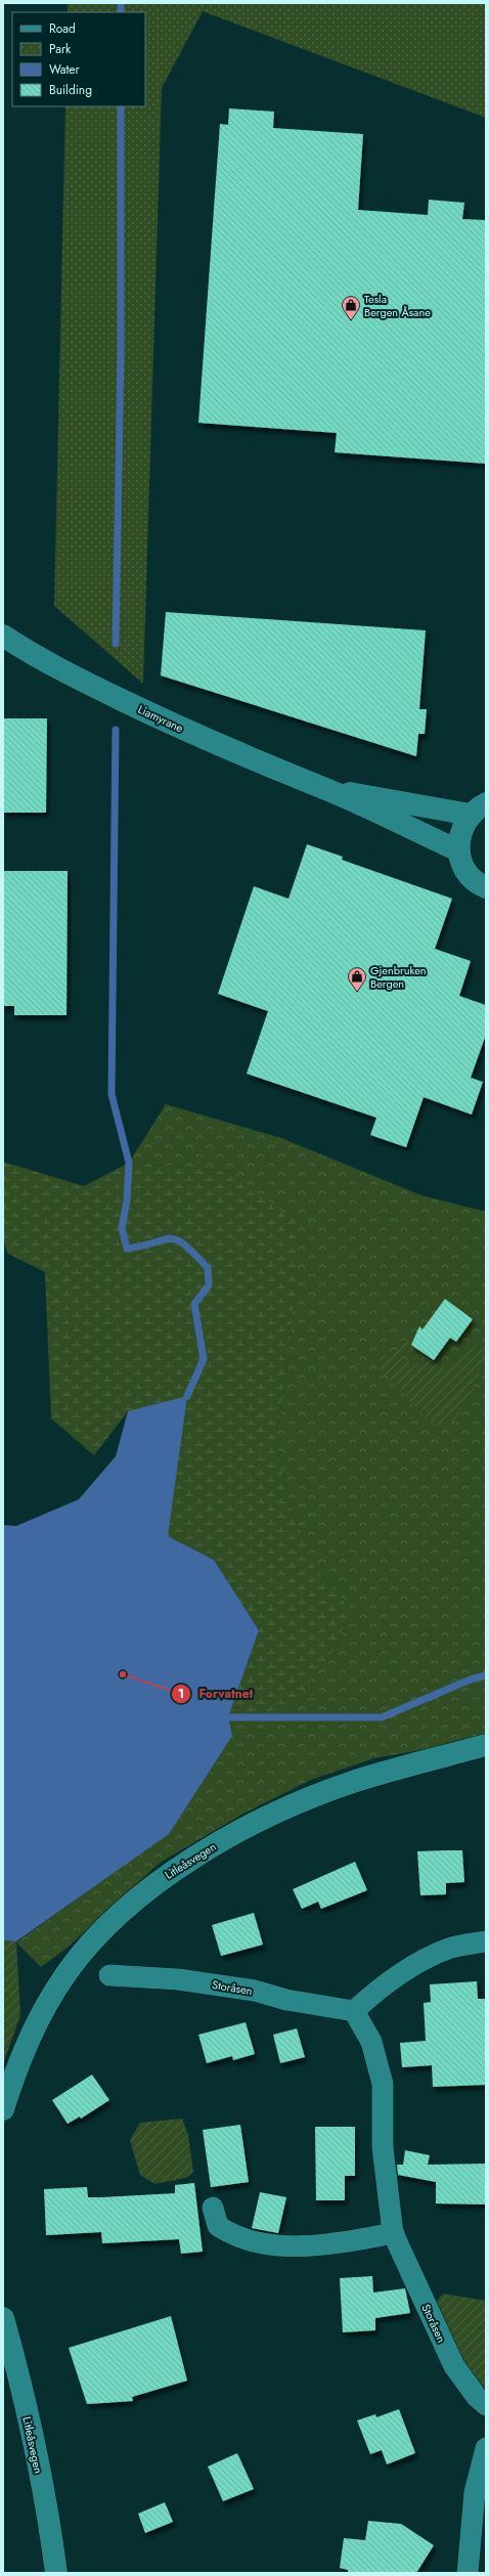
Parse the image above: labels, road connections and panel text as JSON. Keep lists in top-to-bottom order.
{
  "streets": {
    "street": ["Liamyrane", "Litleåsvegen", "Storåsen"]
  },
  "places": {
    "shop": ["Tesla Bergen Åsane", "Gjenbruken Bergen"],
    "other": ["Forvatnet"]
  },
  "legend": [
    "Road",
    "Park",
    "Water",
    "Building"
  ]
}
